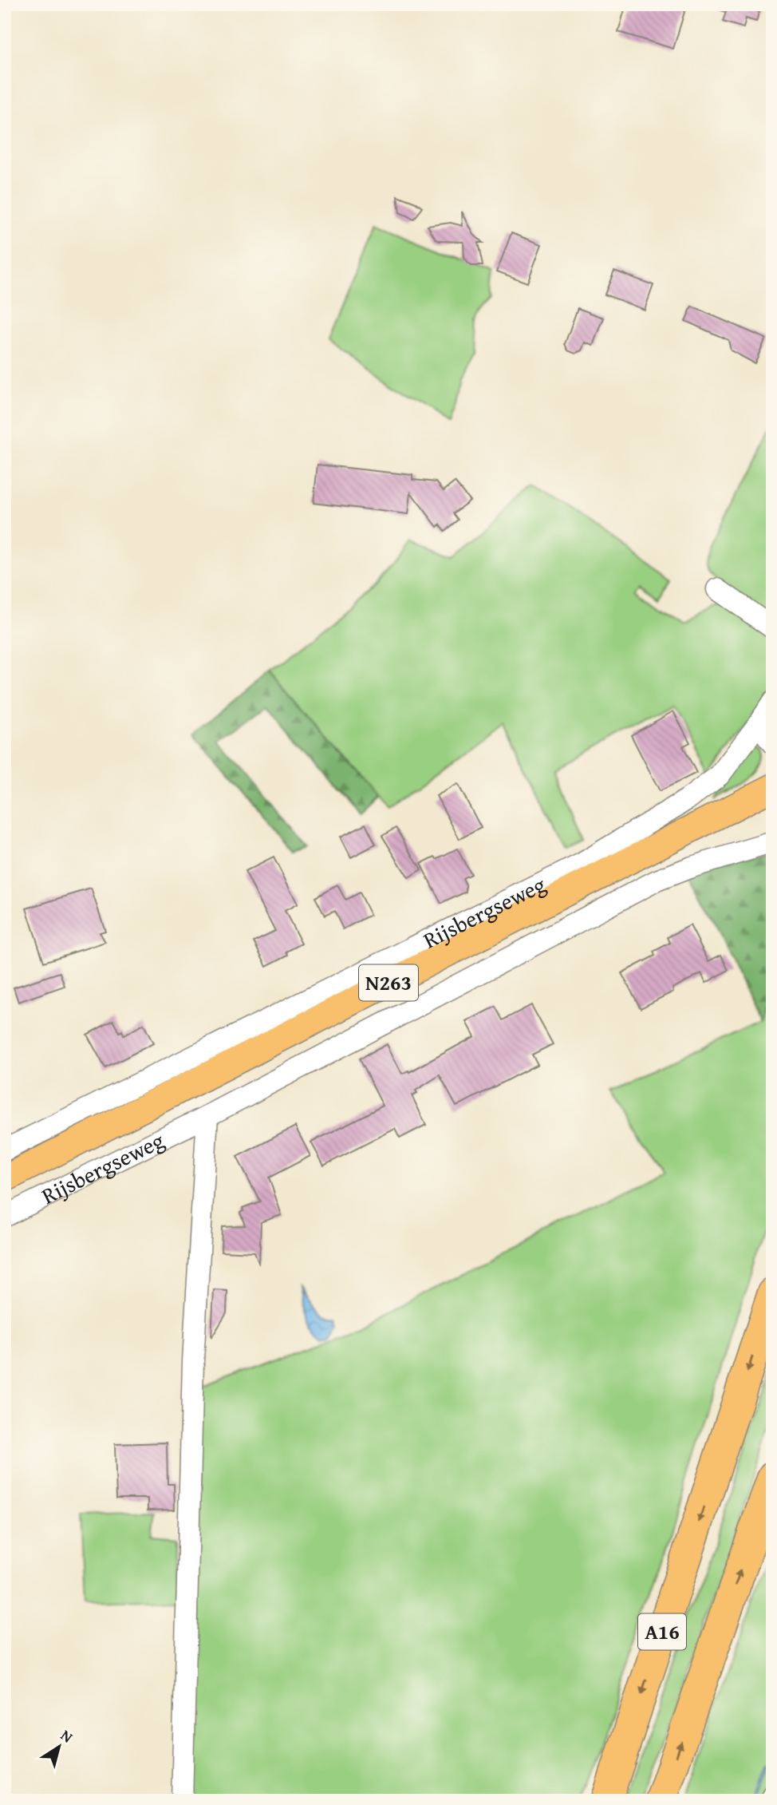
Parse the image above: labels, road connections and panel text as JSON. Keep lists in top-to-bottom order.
{
  "streets": {
    "highway": ["A16"],
    "main road": ["Rijsbergseweg", "N263"]
  },
  "north": "top right"
}
